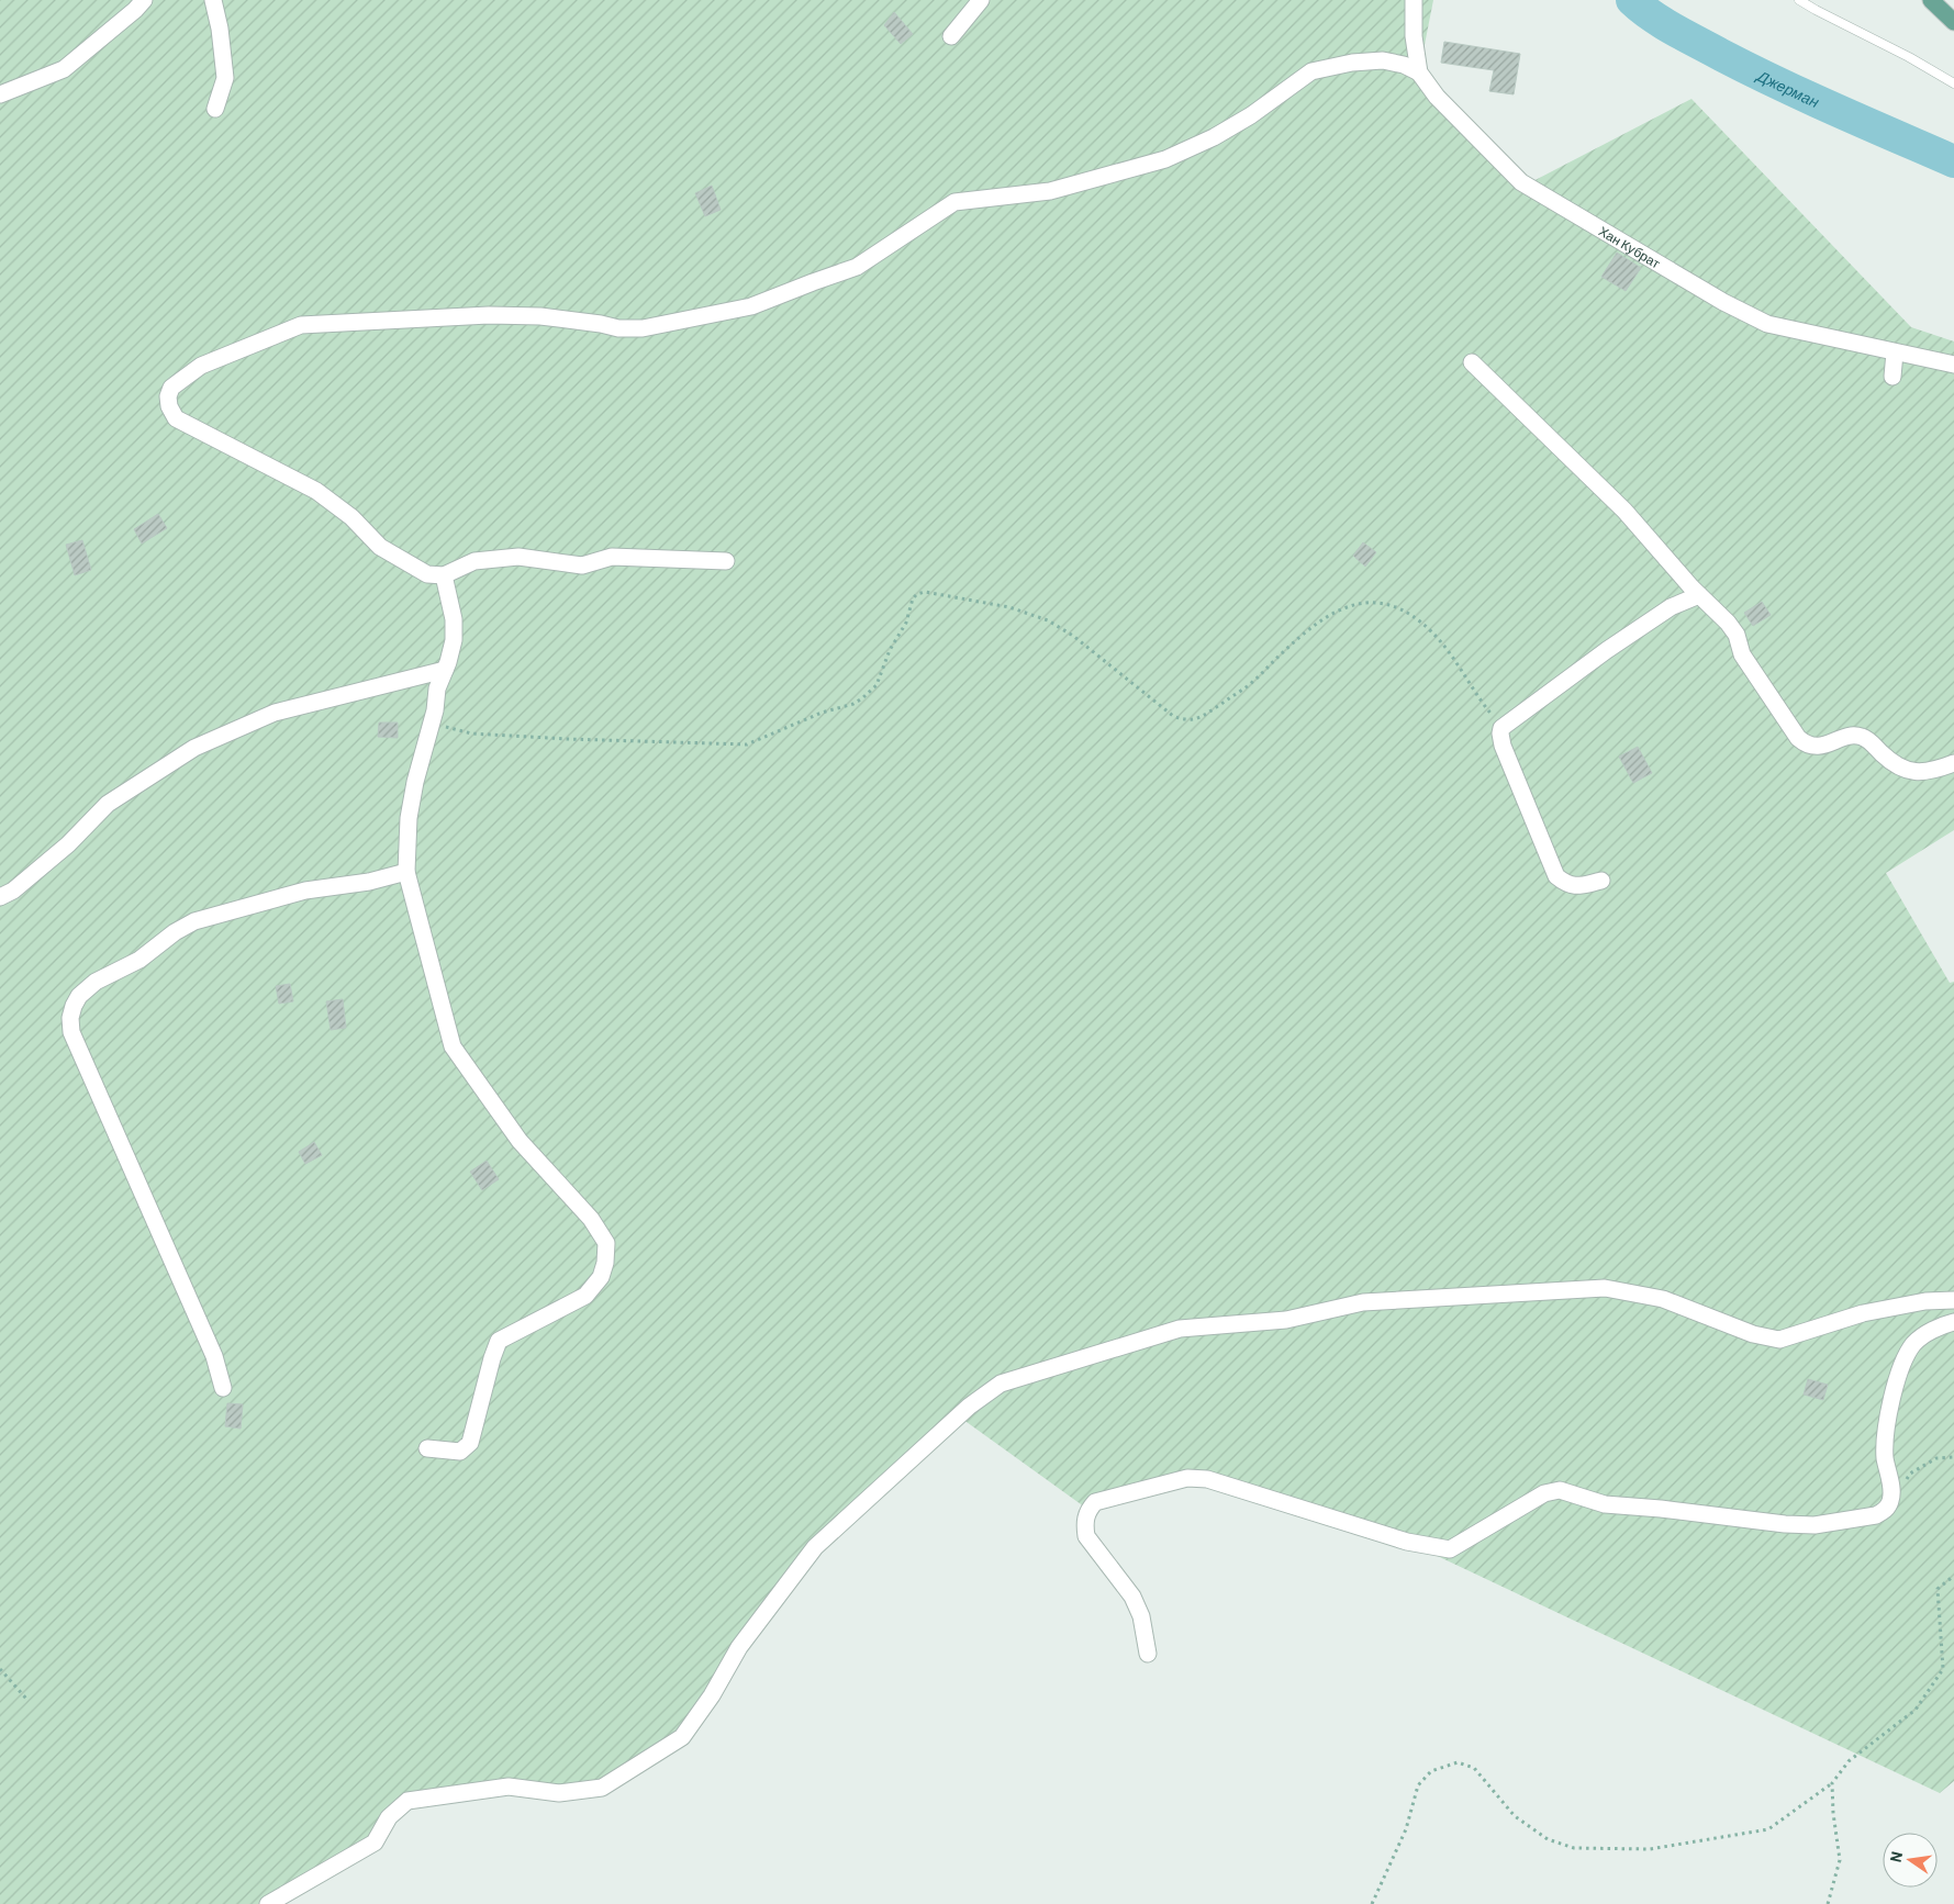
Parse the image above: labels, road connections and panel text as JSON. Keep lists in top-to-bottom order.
{
  "streets": {
    "street": ["Хан Кубрат"]
  },
  "water": ["Джерман"],
  "north": "left"
}
